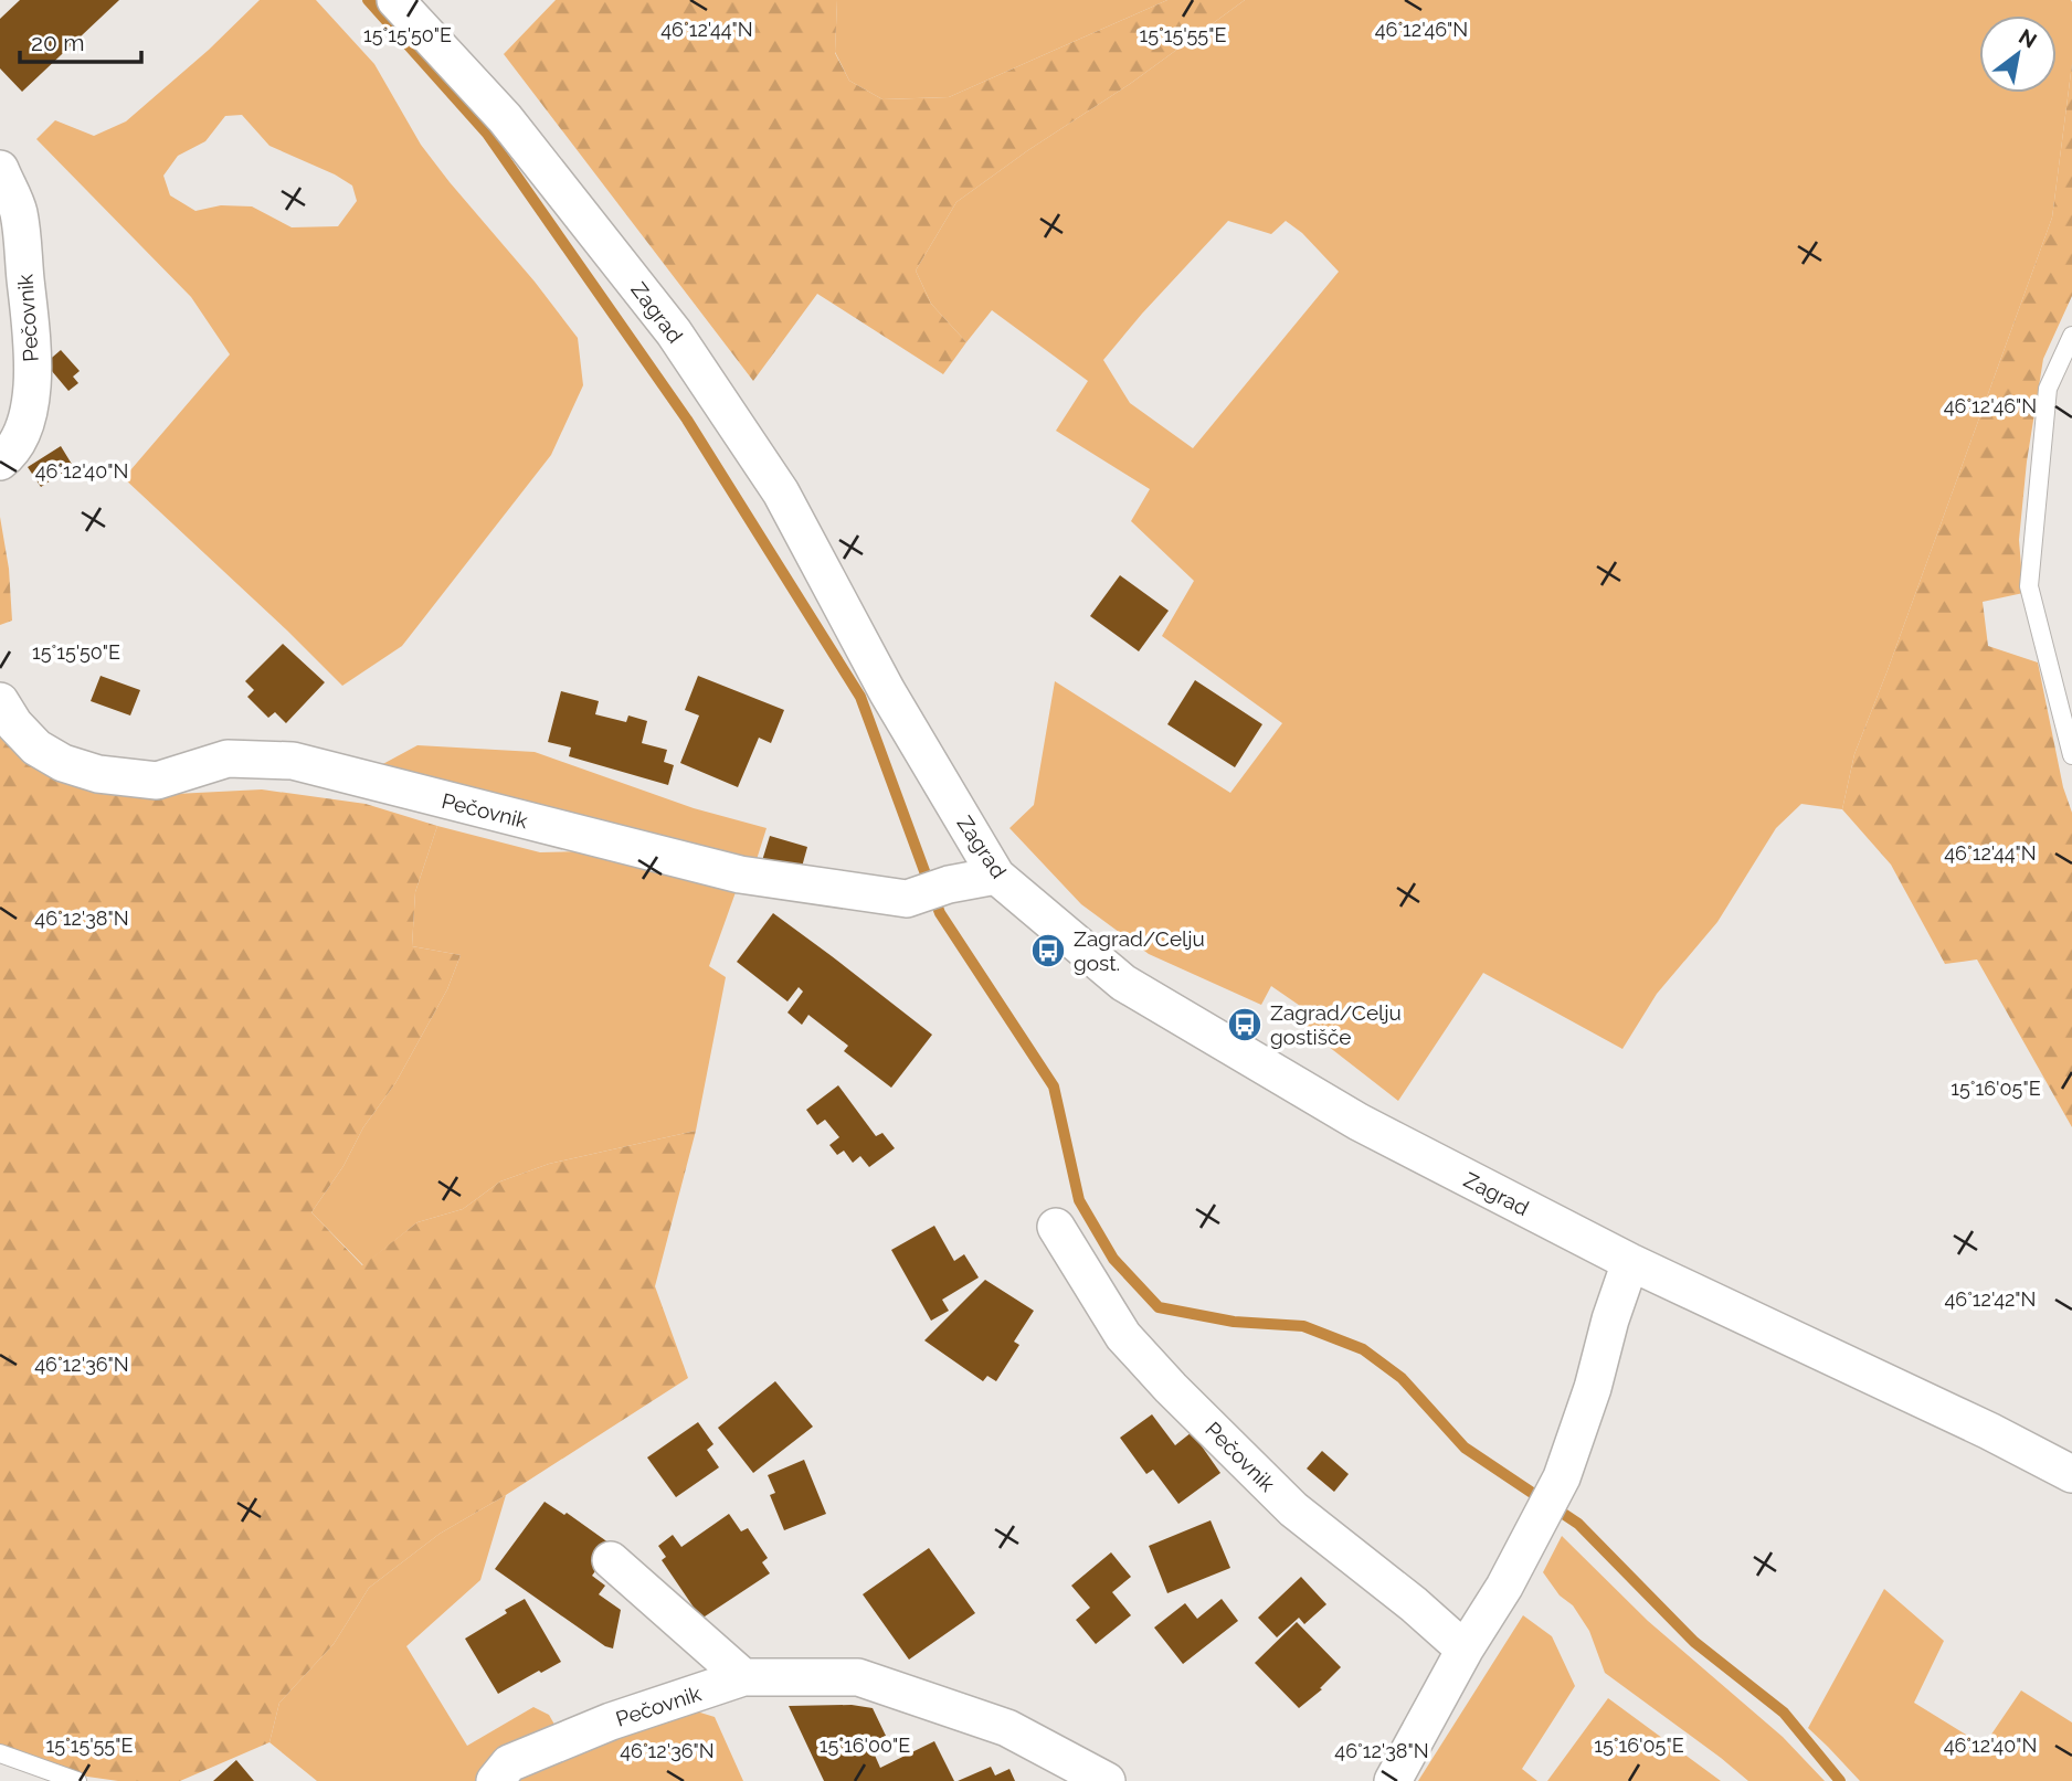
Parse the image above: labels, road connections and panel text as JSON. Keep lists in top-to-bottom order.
{
  "streets": {
    "street": ["Zagrad", "Pečovnik"]
  },
  "crossings": [
    ["Zagrad", "Pečovnik"]
  ],
  "places": {
    "bus stop": ["Zagrad/Celju gost.", "Zagrad/Celju gostišče"]
  },
  "scale_bar": "20 m",
  "north": "top right",
  "coordinates": [
    "46°12'44\"N",
    "46°12'46\"N",
    "15°15'50\"E",
    "15°15'55\"E",
    "46°12'40\"N",
    "46°12'38\"N",
    "15°16'05\"E",
    "46°12'42\"N",
    "46°12'36\"N",
    "15°16'00\"E"
  ]
}
